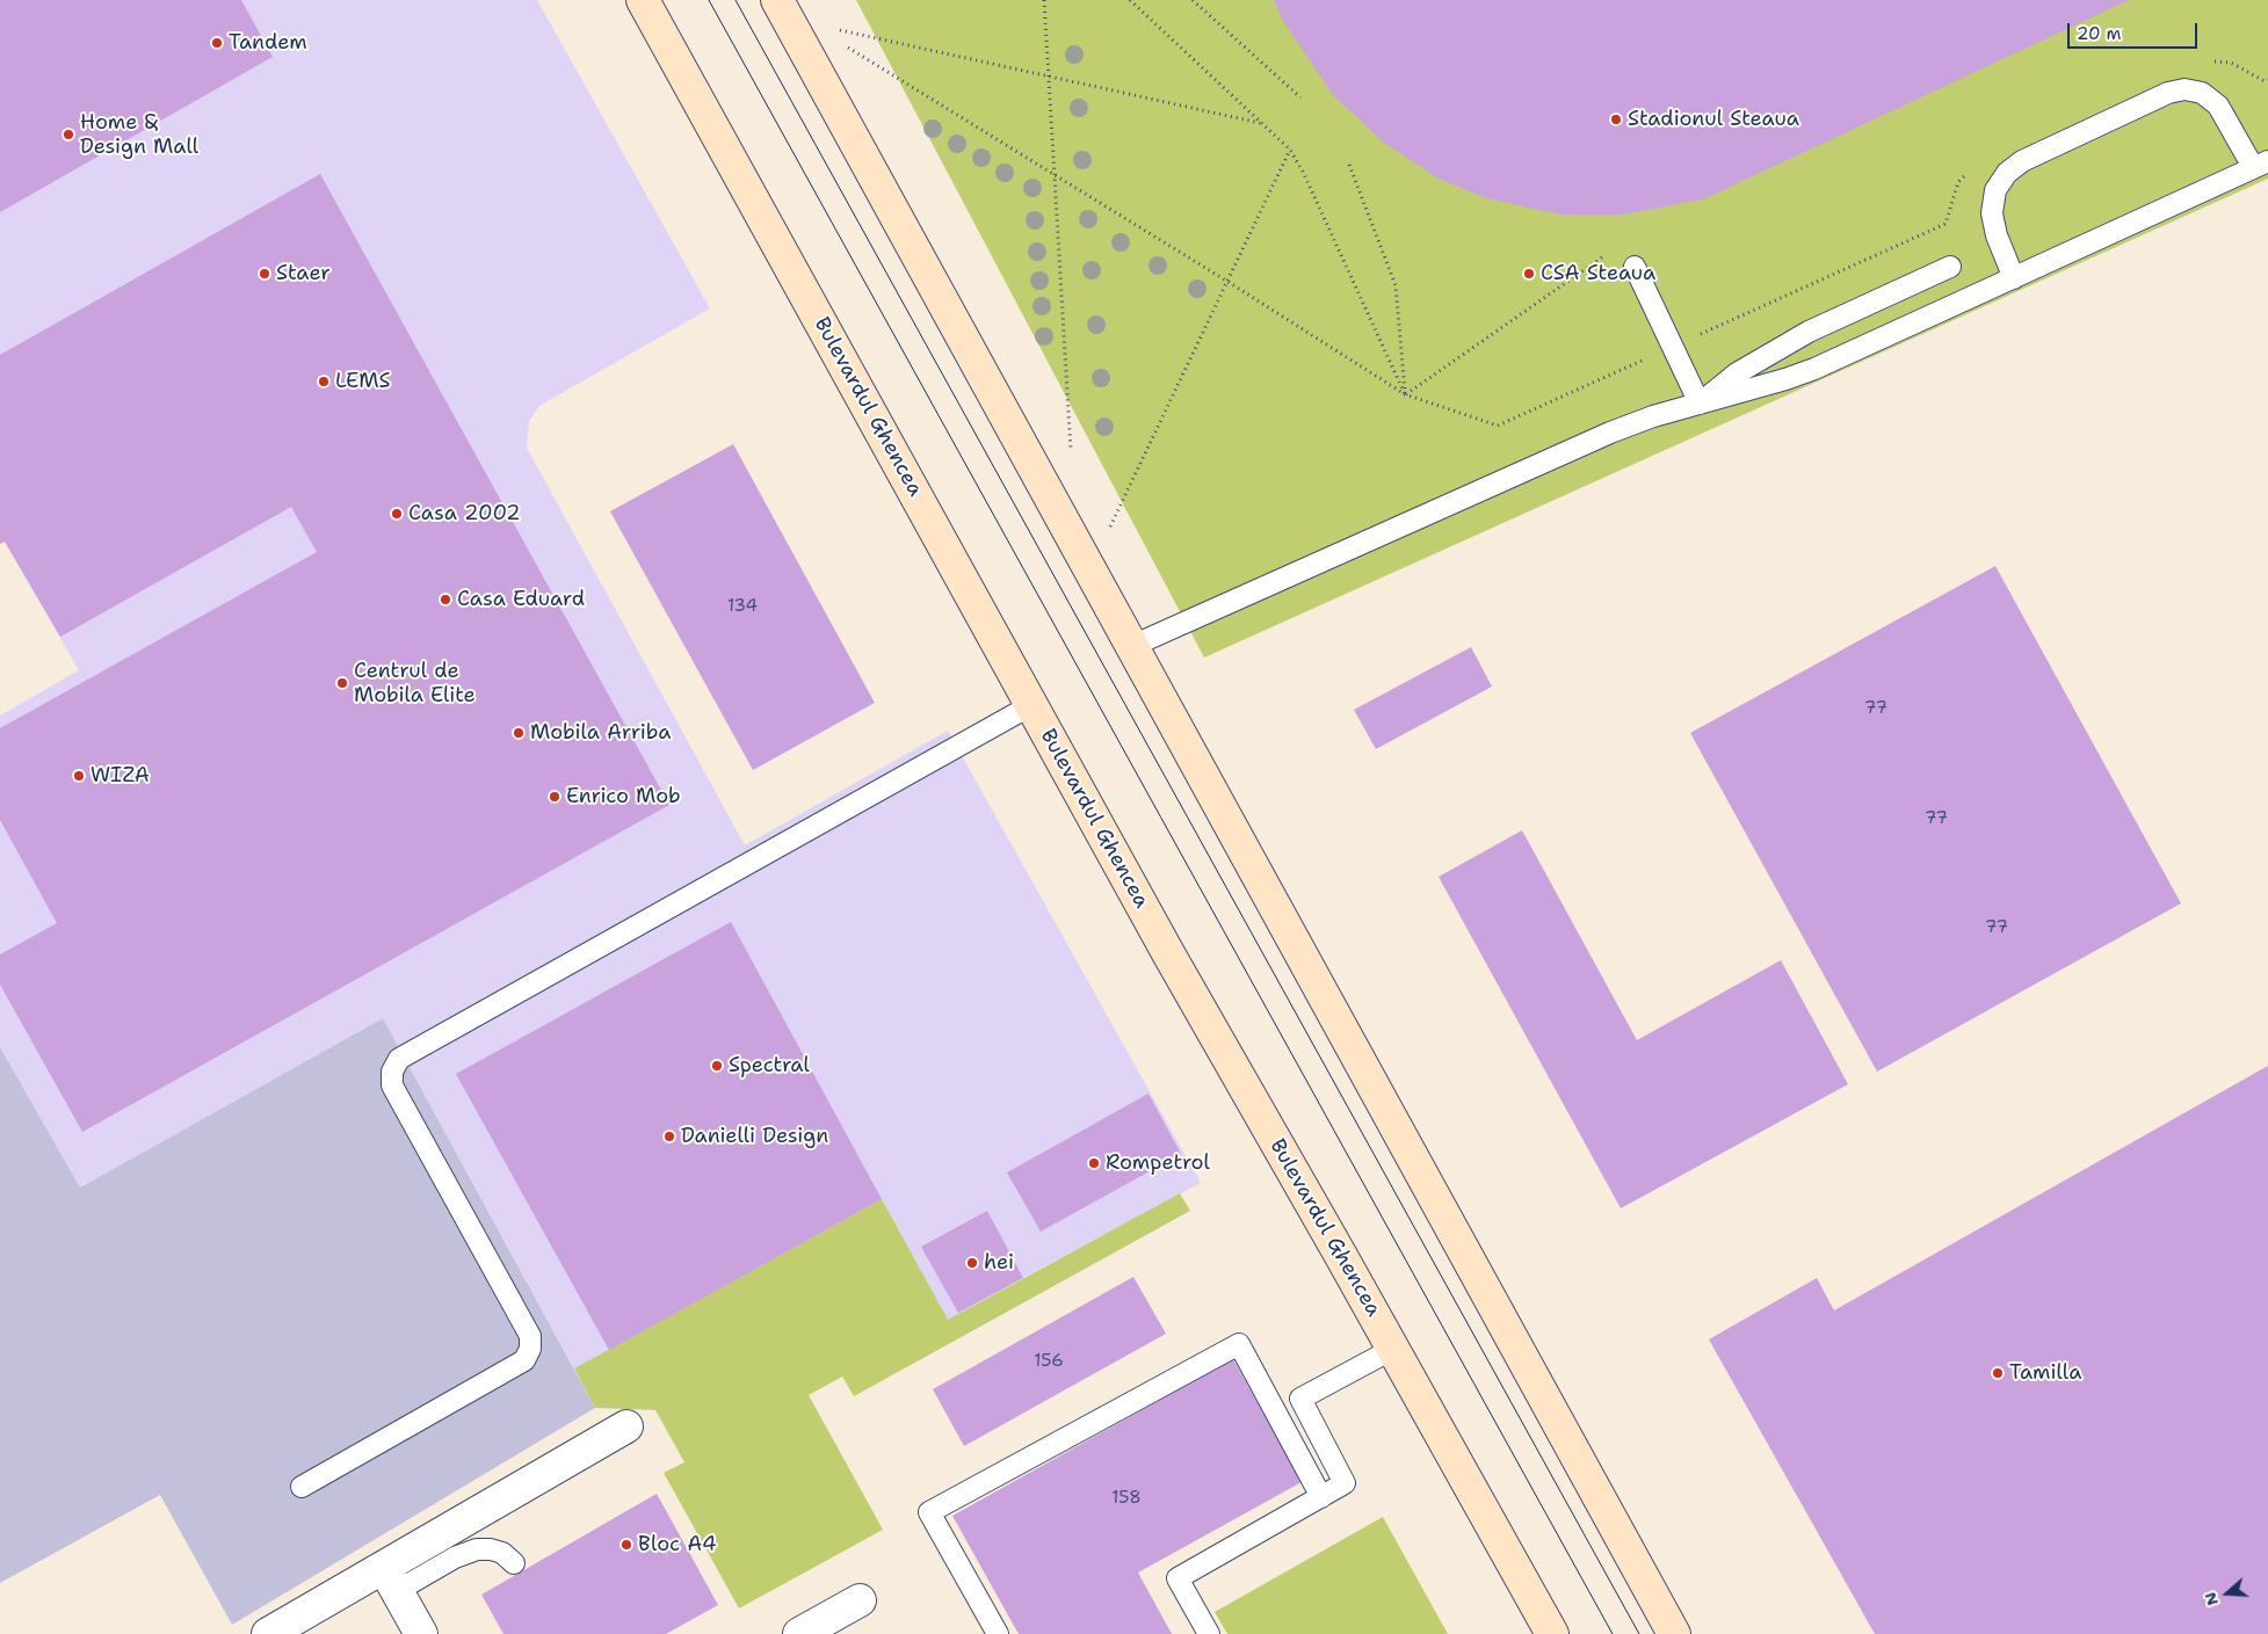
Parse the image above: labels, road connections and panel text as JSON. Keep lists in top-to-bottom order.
{
  "streets": {
    "main road": ["Bulevardul Ghencea"]
  },
  "places": [
    "Tandem",
    "Stadionul Steaua",
    "Home & Design Mall",
    "Staer",
    "CSA Steaua",
    "LEMS",
    "Casa 2002",
    "Casa Eduard",
    "Centrul de Mobila Elite",
    "Mobila Arriba",
    "WIZA",
    "Enrico Mob",
    "Spectral",
    "Danielli Design",
    "Rompetrol",
    "hei",
    "Tamilla",
    "Bloc A4"
  ],
  "house_numbers": [
    "134",
    "77",
    "77",
    "77",
    "156",
    "158"
  ],
  "scale_bar": "20 m",
  "north": "left"
}
